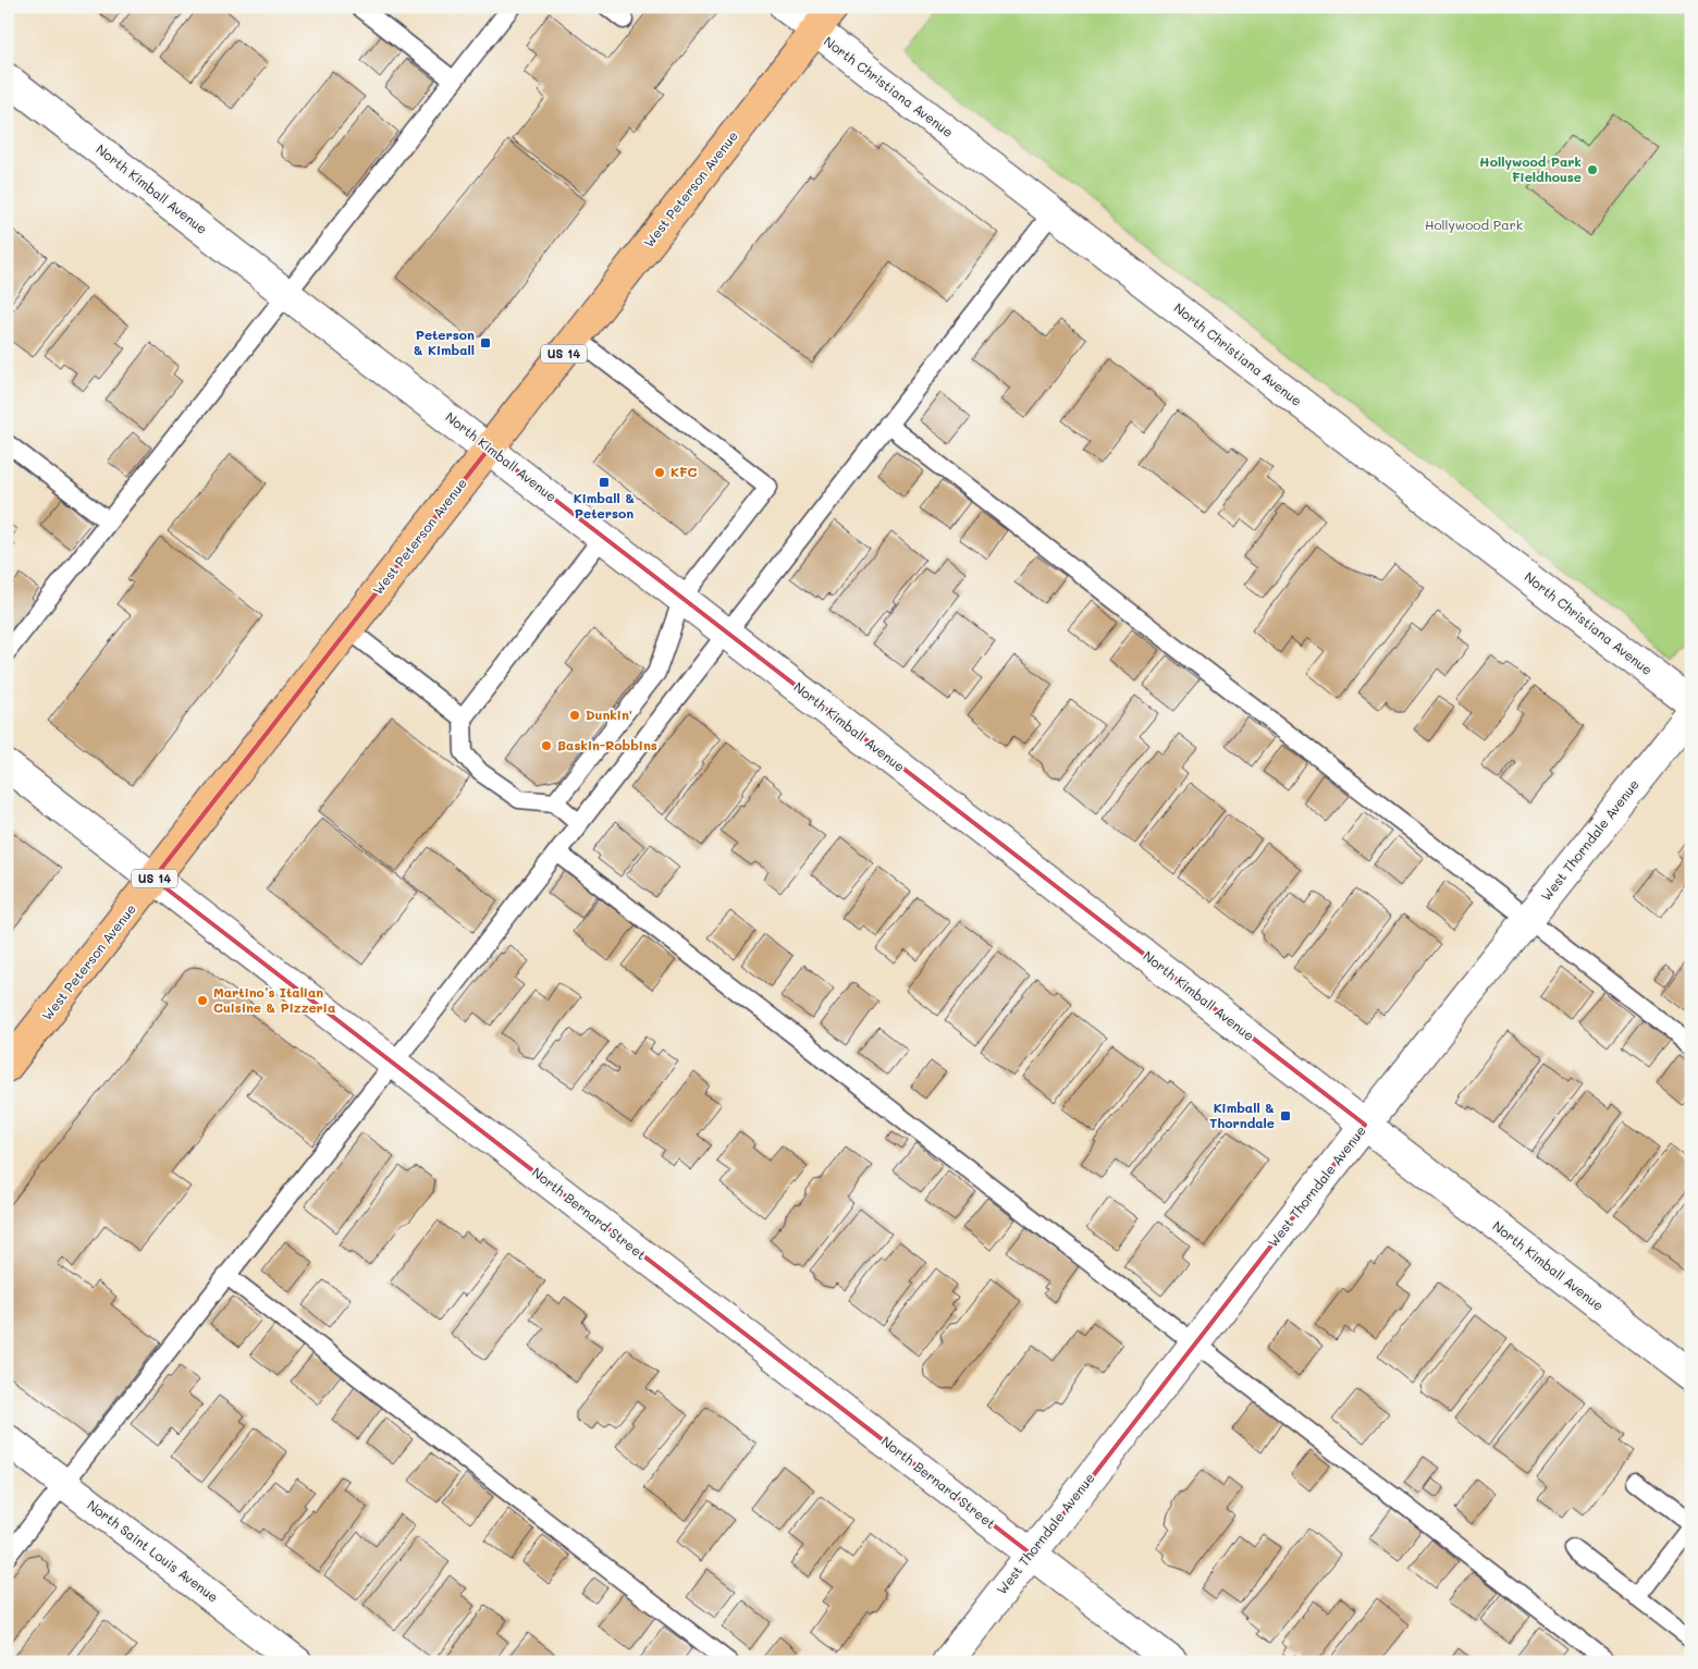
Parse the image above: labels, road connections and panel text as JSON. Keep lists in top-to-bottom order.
{
  "streets": {
    "main road": ["West Peterson Avenue", "US 14"],
    "street": [
      "North Christiana Avenue",
      "North Kimball Avenue",
      "West Thorndale Avenue",
      "North Bernard Street",
      "North Saint Louis Avenue"
    ]
  },
  "crossings": [
    ["North Christiana Avenue", "West Peterson Avenue"],
    ["North Kimball Avenue", "West Peterson Avenue"],
    ["North Kimball Avenue", "West Thorndale Avenue"],
    ["West Peterson Avenue", "North Bernard Street"],
    ["West Thorndale Avenue", "North Bernard Street"]
  ],
  "parks": ["Hollywood Park"],
  "places": {
    "other": [
      "Hollywood Park Fieldhouse",
      "KFC",
      "Dunkin'",
      "Baskin-Robbins",
      "Martino’s Italian Cuisine & Pizzeria"
    ],
    "transit": ["Peterson & Kimball", "Kimball & Peterson", "Kimball & Thorndale"]
  }
}
